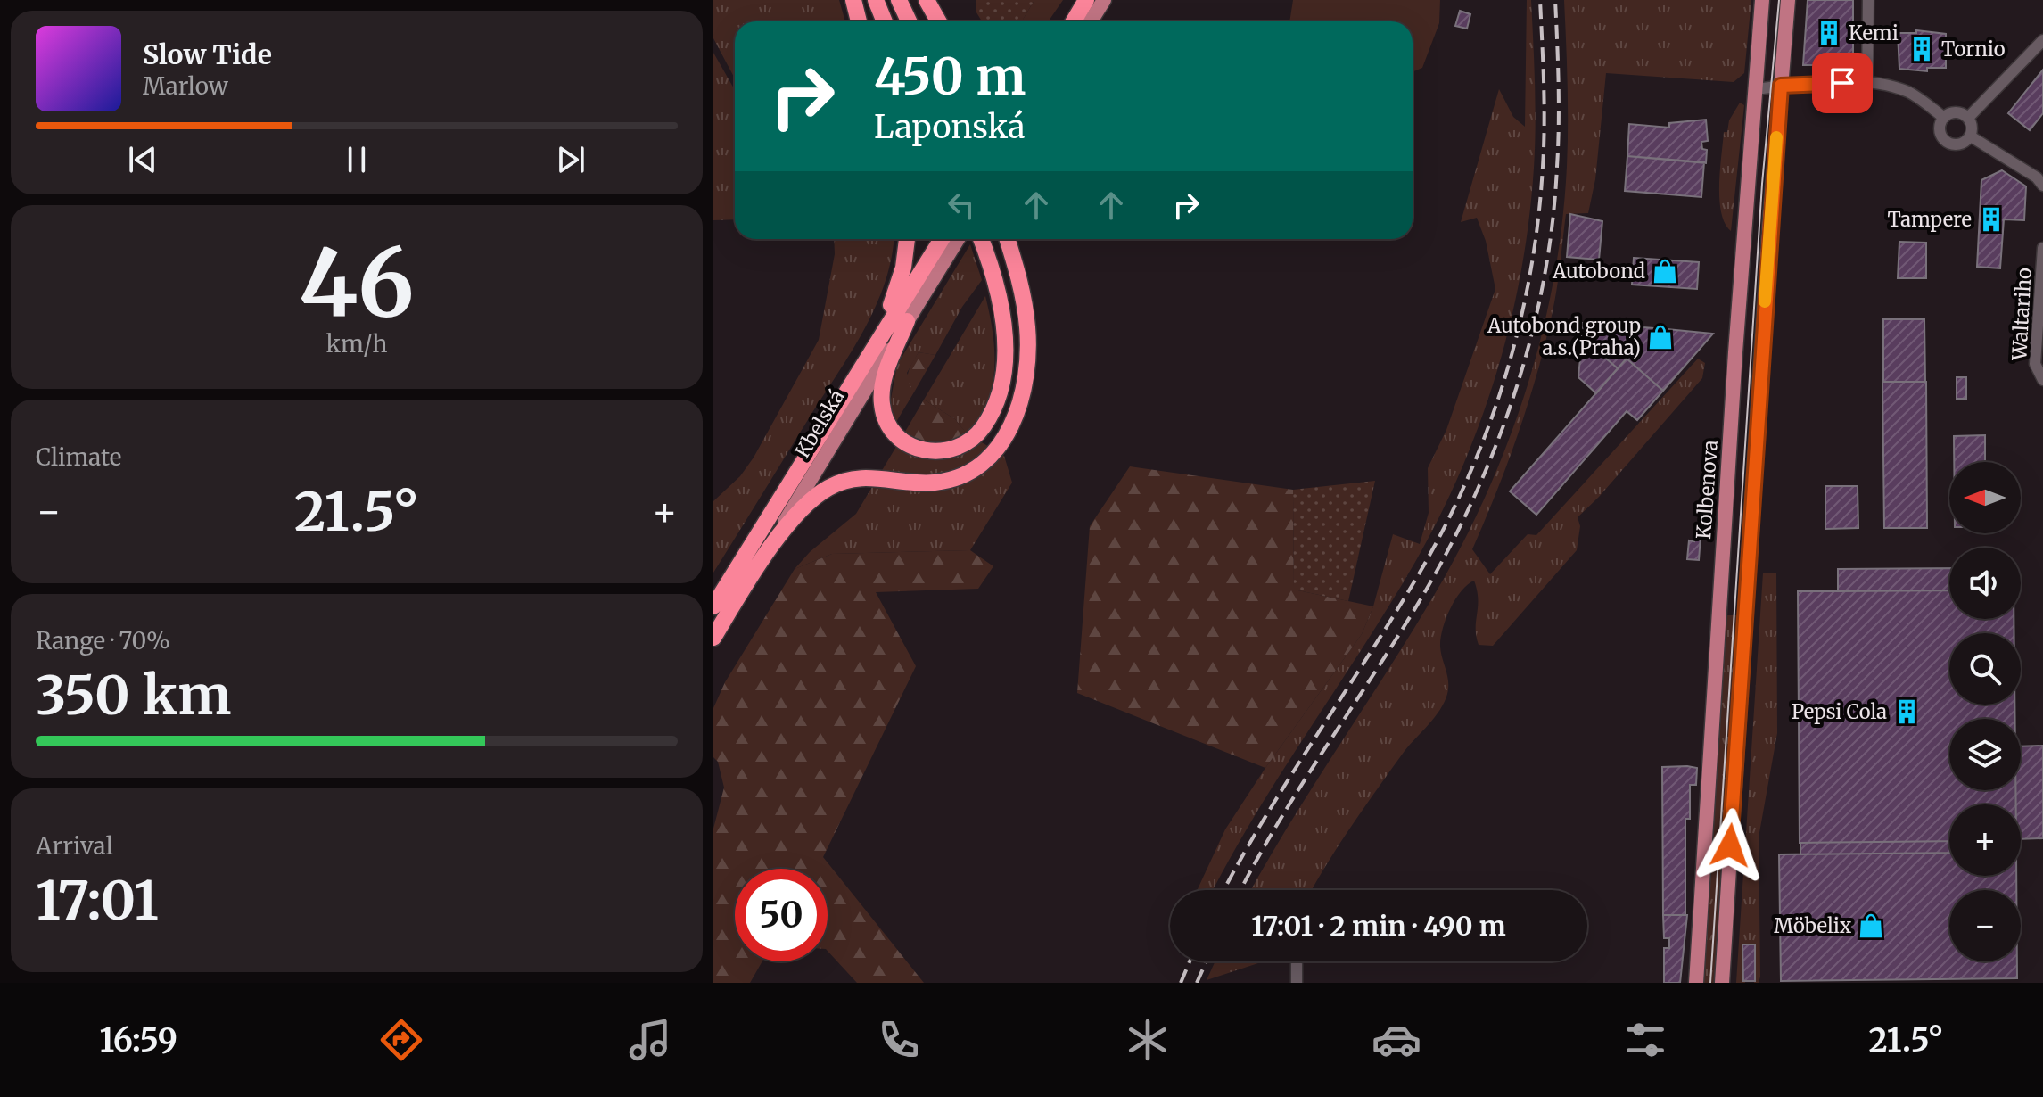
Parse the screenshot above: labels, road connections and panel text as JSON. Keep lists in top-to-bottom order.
{
  "streets": {
    "highway": ["Kbelská"],
    "main road": ["Kolbenova"],
    "street": ["Waltariho"]
  },
  "places": {
    "building": [
      "Kemi",
      "Tornio",
      "Tampere",
      "Pepsi Cola"
    ],
    "shop": ["Autobond", "Autobond group a.s.(Praha)", "Möbelix"]
  },
  "north": "left",
  "page": {
    "turn": ["450 m", "Laponská"],
    "song": ["Slow Tide", "Marlow"],
    "tile": [
      ["46", "km/h"],
      "Climate",
      ["Range · 70%", "350 km"],
      ["Arrival", "17:01"]
    ],
    "map_buttons": ["+", "−"],
    "heat": ["−", "21.5°", "+"],
    "limit": "50",
    "trip": "17:01 · 2 min · 490 m",
    "tabs": ["16:59", "21.5°"]
  }
}
